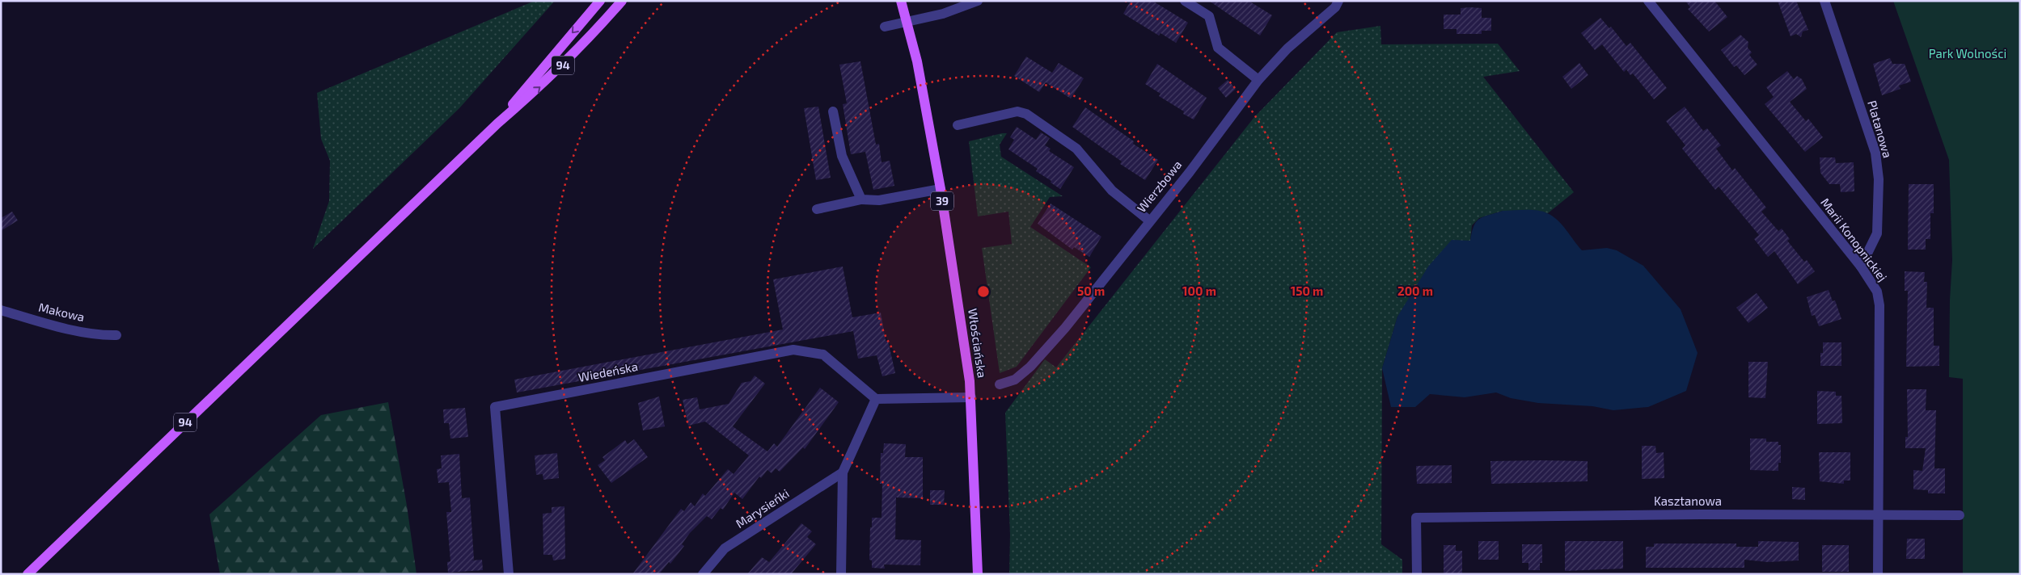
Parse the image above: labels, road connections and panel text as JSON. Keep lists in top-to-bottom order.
{
  "streets": {
    "main road": ["94", "39", "Włościańska"],
    "street": [
      "Platanowa",
      "Wierzbowa",
      "Marii Konopnickiej",
      "Makowa",
      "Wiedeńska",
      "Kasztanowa",
      "Marysieńki"
    ]
  },
  "crossings": [
    ["Platanowa", "Marii Konopnickiej"],
    ["Marii Konopnickiej", "Kasztanowa"]
  ],
  "parks": ["Park Wolności"],
  "rings": [
    "50 m",
    "100 m",
    "150 m",
    "200 m"
  ]
}
